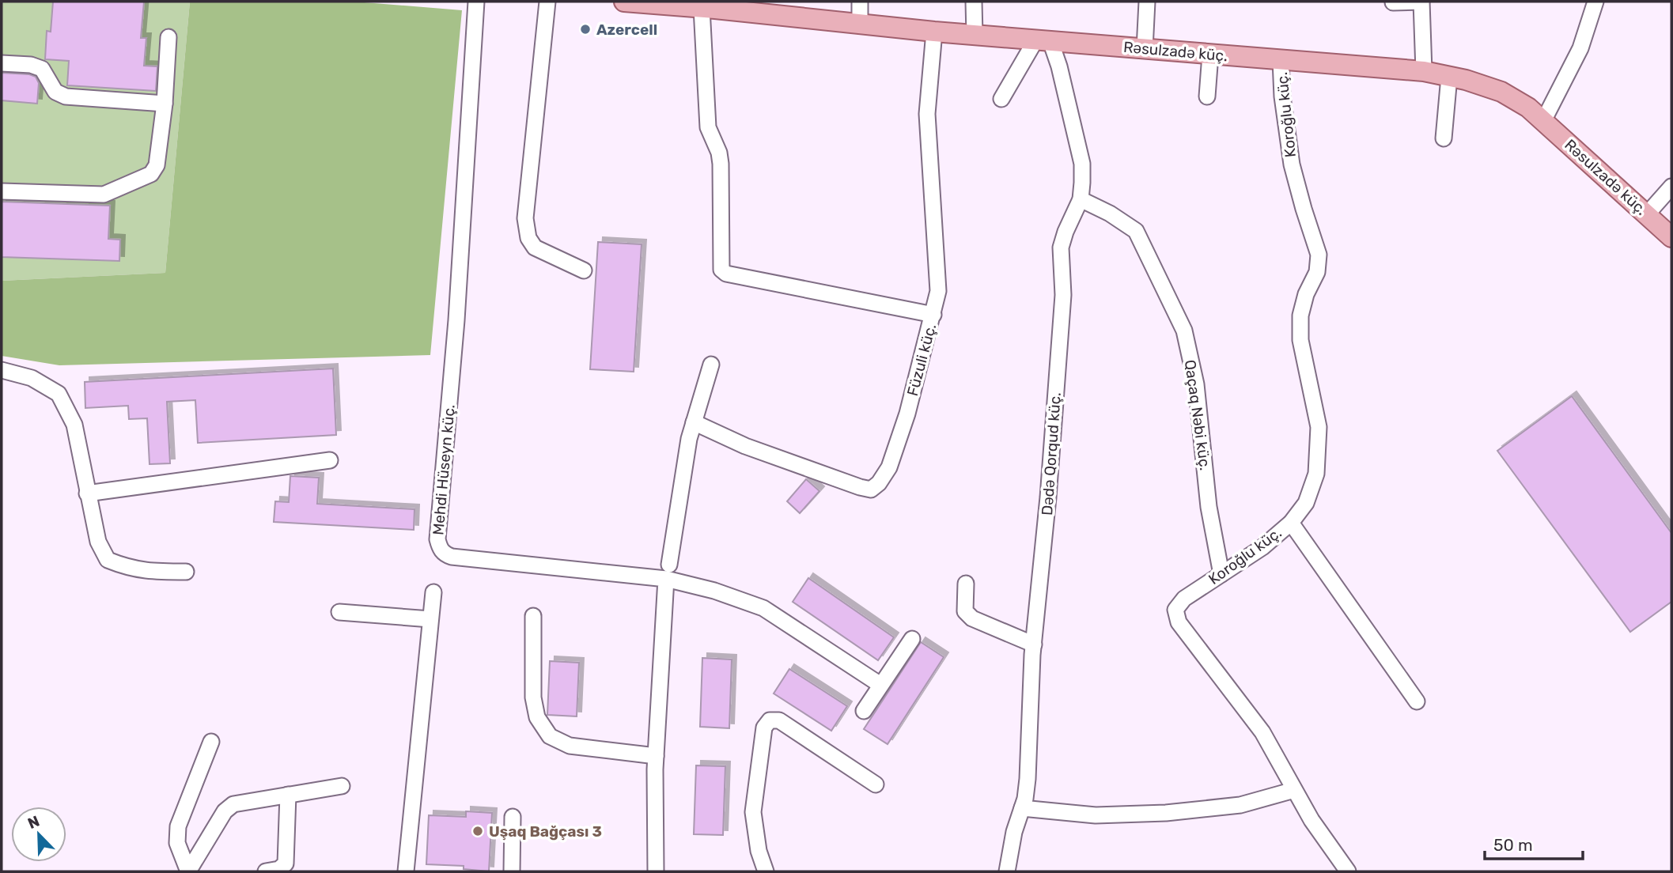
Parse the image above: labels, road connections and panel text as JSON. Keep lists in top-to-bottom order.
{
  "streets": {
    "main road": ["Rəsulzadə küç."],
    "street": [
      "Koroğlu küç.",
      "Füzuli küç.",
      "Qaçaq Nəbi küç.",
      "Dədə Qorqud küç.",
      "Mehdi Hüseyn küç."
    ]
  },
  "crossings": [
    ["Rəsulzadə küç.", "Koroğlu küç."],
    ["Rəsulzadə küç.", "Füzuli küç."],
    ["Rəsulzadə küç.", "Dədə Qorqud küç."],
    ["Koroğlu küç.", "Qaçaq Nəbi küç."],
    ["Qaçaq Nəbi küç.", "Dədə Qorqud küç."]
  ],
  "places": ["Azercell", "Uşaq Bağçası 3"],
  "scale_bar": "50 m",
  "north": "top left"
}
